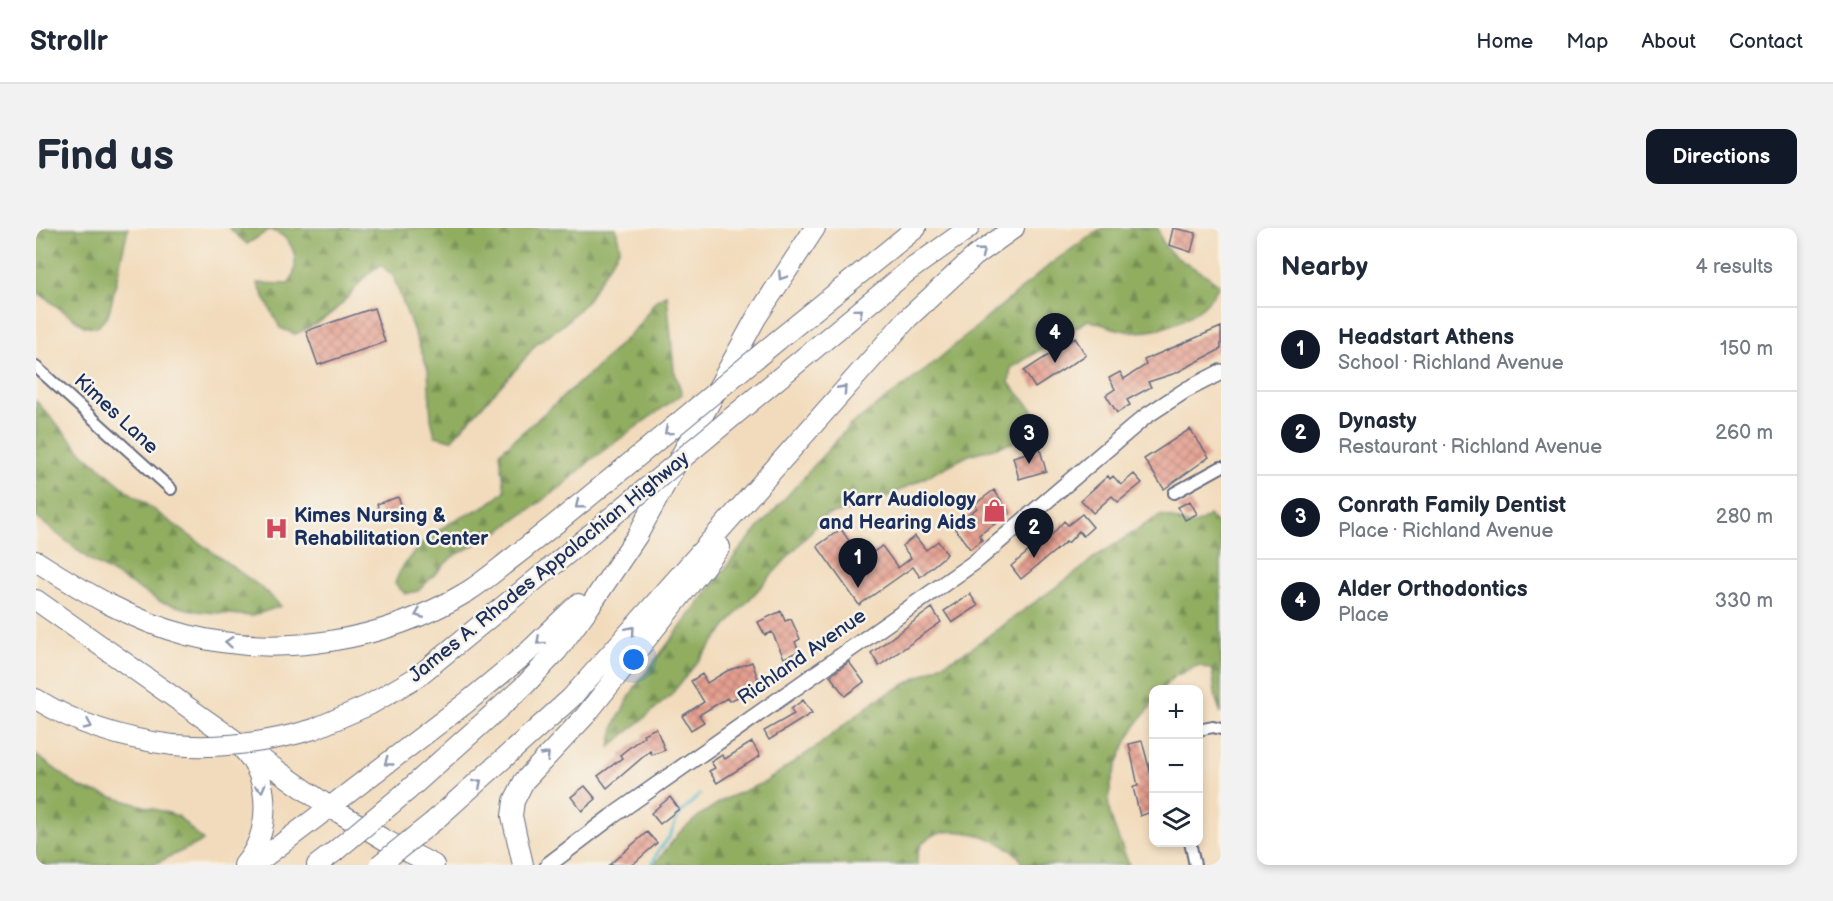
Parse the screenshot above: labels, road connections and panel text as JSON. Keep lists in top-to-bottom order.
{
  "streets": {
    "highway": ["James A. Rhodes Appalachian Highway"],
    "main road": ["Richland Avenue"],
    "street": ["Kimes Lane"]
  },
  "places": {
    "shop": ["Karr Audiology and Hearing Aids"],
    "hospital": ["Kimes Nursing & Rehabilitation Center"]
  },
  "page": {
    "header": "Strollr",
    "nav": [
      "Home",
      "Map",
      "About",
      "Contact"
    ],
    "buttons": "Directions",
    "title": "Find us",
    "heading": ["Nearby", "4 results"],
    "list": [
      {
        "mark": "1",
        "name": "Headstart Athens",
        "note": "School · Richland Avenue",
        "value": "150 m"
      },
      {
        "mark": "2",
        "name": "Dynasty",
        "note": "Restaurant · Richland Avenue",
        "value": "260 m"
      },
      {
        "mark": "3",
        "name": "Conrath Family Dentist",
        "note": "Place · Richland Avenue",
        "value": "280 m"
      },
      {
        "mark": "4",
        "name": "Alder Orthodontics",
        "note": "Place",
        "value": "330 m"
      }
    ],
    "pins": [
      "4",
      "3",
      "2",
      "1"
    ],
    "map_buttons": ["+", "−"]
  }
}
